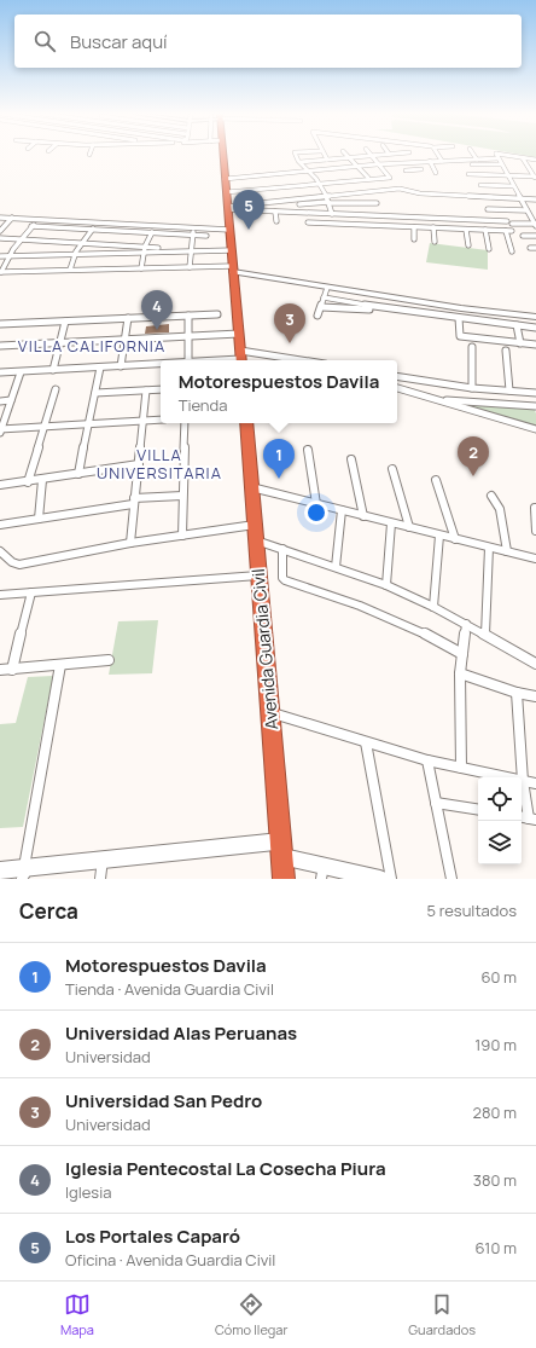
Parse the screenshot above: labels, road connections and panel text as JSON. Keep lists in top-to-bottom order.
{
  "streets": {
    "highway": ["Avenida Guardia Civil"]
  },
  "districts": ["VILLA CALIFORNIA", "VILLA UNIVERSITARIA"],
  "page": {
    "search": "Buscar aquí",
    "pins": [
      "5",
      "4",
      "3",
      "2",
      "1"
    ],
    "popup": ["Motorespuestos Davila", "Tienda"],
    "heading": ["Cerca", "5 resultados"],
    "list": [
      {
        "mark": "1",
        "name": "Motorespuestos Davila",
        "note": "Tienda · Avenida Guardia Civil",
        "value": "60 m"
      },
      {
        "mark": "2",
        "name": "Universidad Alas Peruanas",
        "note": "Universidad",
        "value": "190 m"
      },
      {
        "mark": "3",
        "name": "Universidad San Pedro",
        "note": "Universidad",
        "value": "280 m"
      },
      {
        "mark": "4",
        "name": "Iglesia Pentecostal La Cosecha Piura",
        "note": "Iglesia",
        "value": "380 m"
      },
      {
        "mark": "5",
        "name": "Los Portales Caparó",
        "note": "Oficina · Avenida Guardia Civil",
        "value": "610 m"
      }
    ],
    "nav": ["Mapa", "Cómo llegar", "Guardados"]
  }
}
